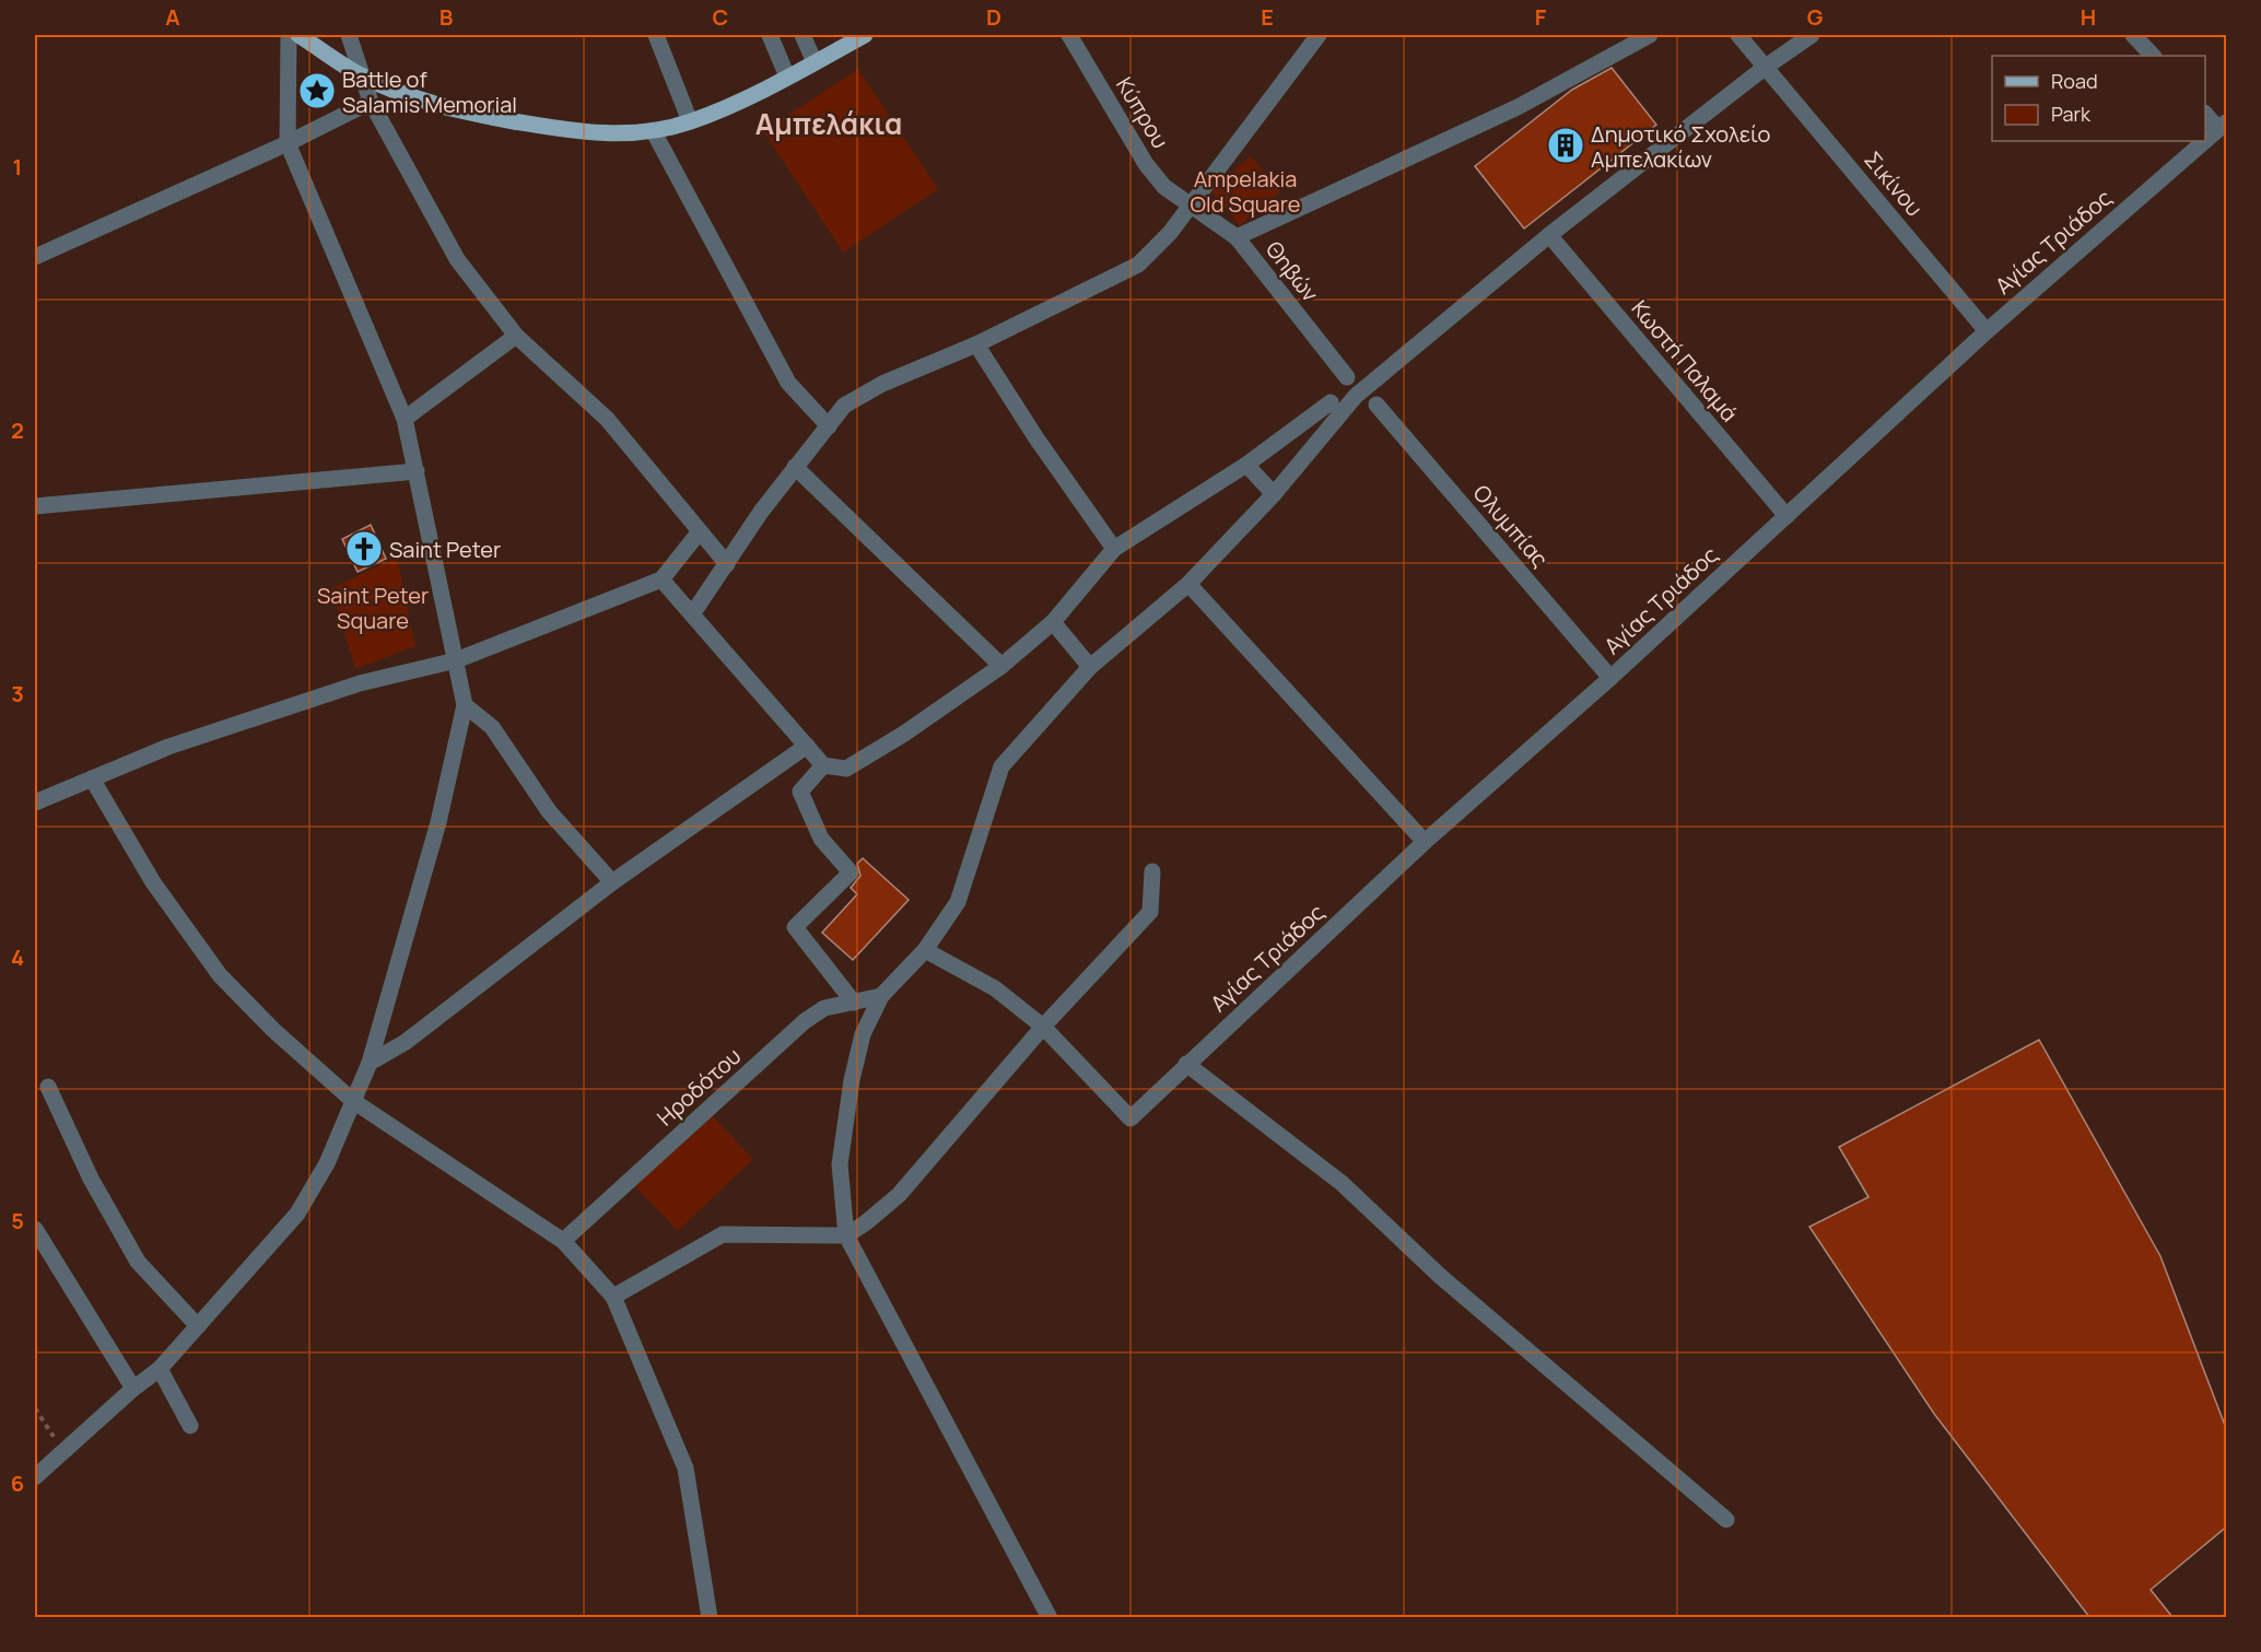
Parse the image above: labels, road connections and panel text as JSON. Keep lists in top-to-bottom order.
{
  "streets": {
    "street": [
      "Κύπρου",
      "Σικίνου",
      "Αγίας Τριάδος",
      "Θηβών",
      "Κωστή Παλαμά",
      "Ολυμπίας",
      "Ηροδότου"
    ]
  },
  "crossings": [
    ["Κύπρου", "Θηβών"],
    ["Σικίνου", "Αγίας Τριάδος"],
    ["Αγίας Τριάδος", "Κωστή Παλαμά"],
    ["Αγίας Τριάδος", "Ολυμπίας"]
  ],
  "districts": ["Αμπελάκια"],
  "parks": ["Ampelakia Old Square", "Saint Peter Square"],
  "places": {
    "place": ["Battle of Salamis Memorial"],
    "building": ["Δημοτικό Σχολείο Αμπελακίων"],
    "church": ["Saint Peter"]
  },
  "legend": ["Road", "Park"],
  "grid": {
    "columns": [
      "A",
      "B",
      "C",
      "D",
      "E",
      "F",
      "G",
      "H"
    ],
    "rows": [
      "1",
      "2",
      "3",
      "4",
      "5",
      "6"
    ]
  }
}
